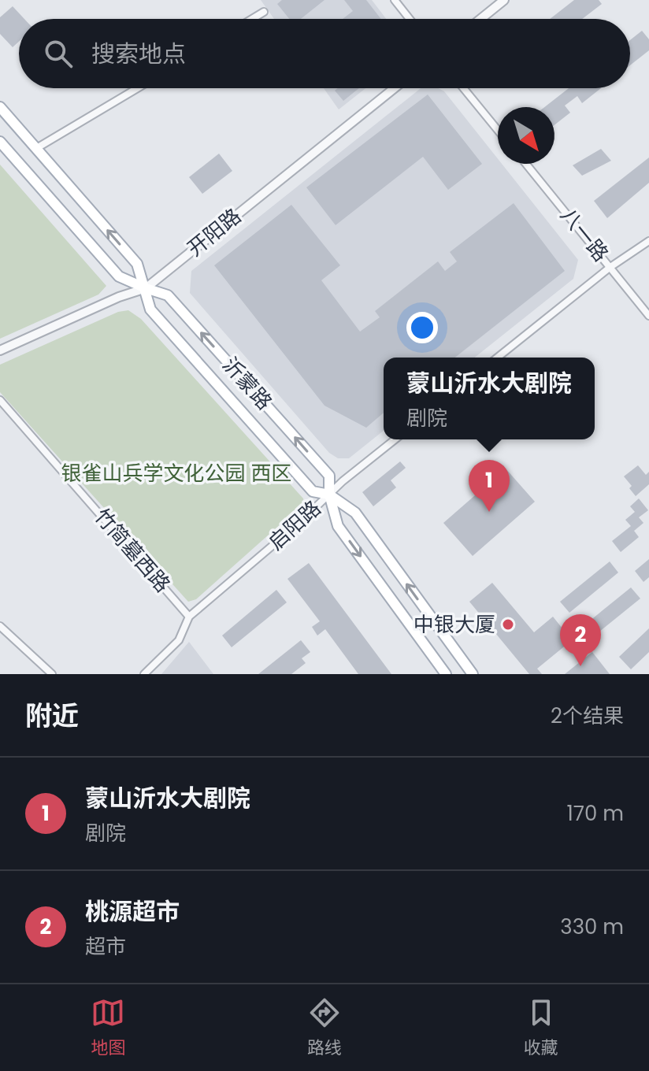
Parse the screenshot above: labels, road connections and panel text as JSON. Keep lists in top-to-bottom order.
{
  "streets": {
    "main road": ["沂蒙路"],
    "street": [
      "开阳路",
      "八一路",
      "启阳路",
      "竹简墓西路"
    ]
  },
  "crossings": [
    ["开阳路", "沂蒙路"],
    ["沂蒙路", "启阳路"],
    ["启阳路", "竹简墓西路"]
  ],
  "parks": ["银雀山兵学文化公园 西区"],
  "places": ["中银大厦"],
  "north": "bottom right",
  "page": {
    "search": "搜索地点",
    "popup": ["蒙山沂水大剧院", "剧院"],
    "pins": ["1", "2"],
    "heading": ["附近", "2个结果"],
    "list": [
      {
        "mark": "1",
        "name": "蒙山沂水大剧院",
        "note": "剧院",
        "value": "170 m"
      },
      {
        "mark": "2",
        "name": "桃源超市",
        "note": "超市",
        "value": "330 m"
      }
    ],
    "nav": ["地图", "路线", "收藏"]
  }
}
